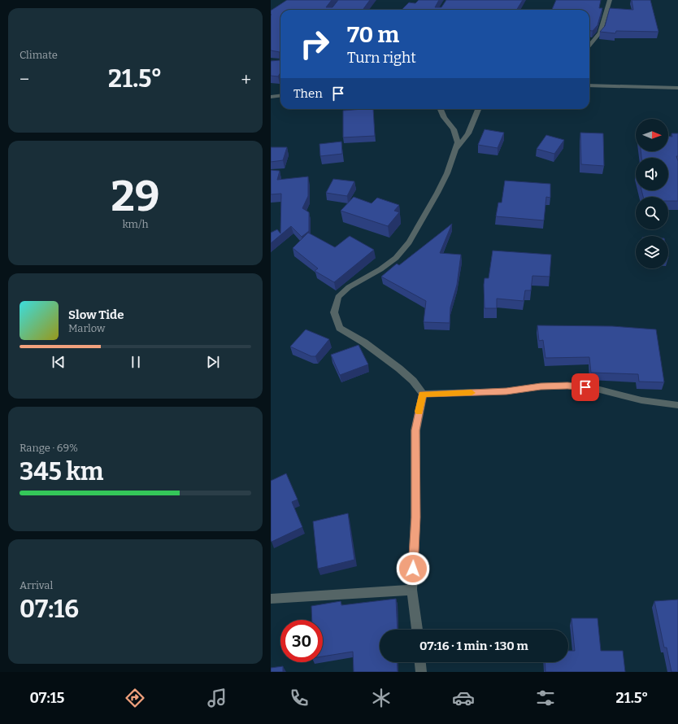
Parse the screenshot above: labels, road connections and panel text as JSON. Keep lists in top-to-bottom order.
{
  "north": "right",
  "page": {
    "tile": [
      "Climate",
      ["29", "km/h"],
      ["Range · 69%", "345 km"],
      ["Arrival", "07:16"]
    ],
    "turn": ["70 m", "Turn right"],
    "heat": ["−", "21.5°", "+"],
    "then": "Then",
    "song": ["Slow Tide", "Marlow"],
    "limit": "30",
    "trip": "07:16 · 1 min · 130 m",
    "tabs": ["07:15", "21.5°"]
  }
}
